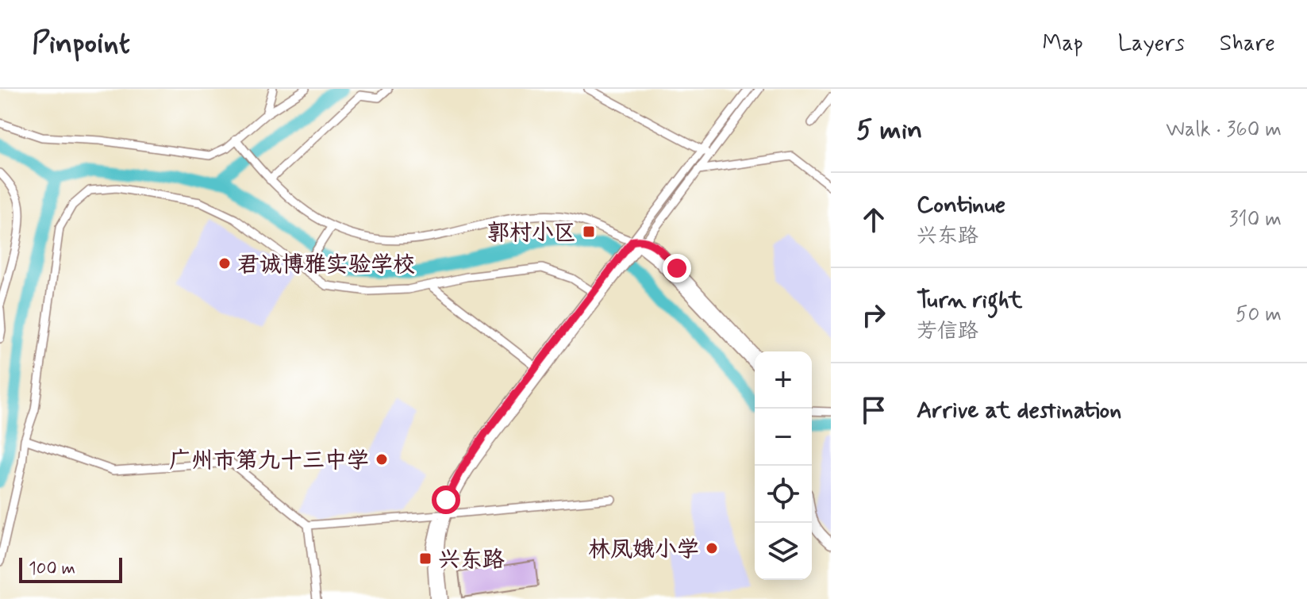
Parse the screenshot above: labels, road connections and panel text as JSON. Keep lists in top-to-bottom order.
{
  "places": {
    "transit": ["郭村小区", "兴东路"],
    "other": ["君诚博雅实验学校", "广州市第九十三中学", "林凤娥小学"]
  },
  "scale_bar": "100 m",
  "page": {
    "header": "Pinpoint",
    "nav": ["Map", "Layers", "Share"],
    "heading": ["5 min", "Walk · 360 m"],
    "list": [
      ["Continue", "兴东路", "310 m"],
      ["Turn right", "芳信路", "50 m"],
      "Arrive at destination"
    ],
    "map_buttons": ["+", "−"],
    "scale": "100 m"
  }
}
